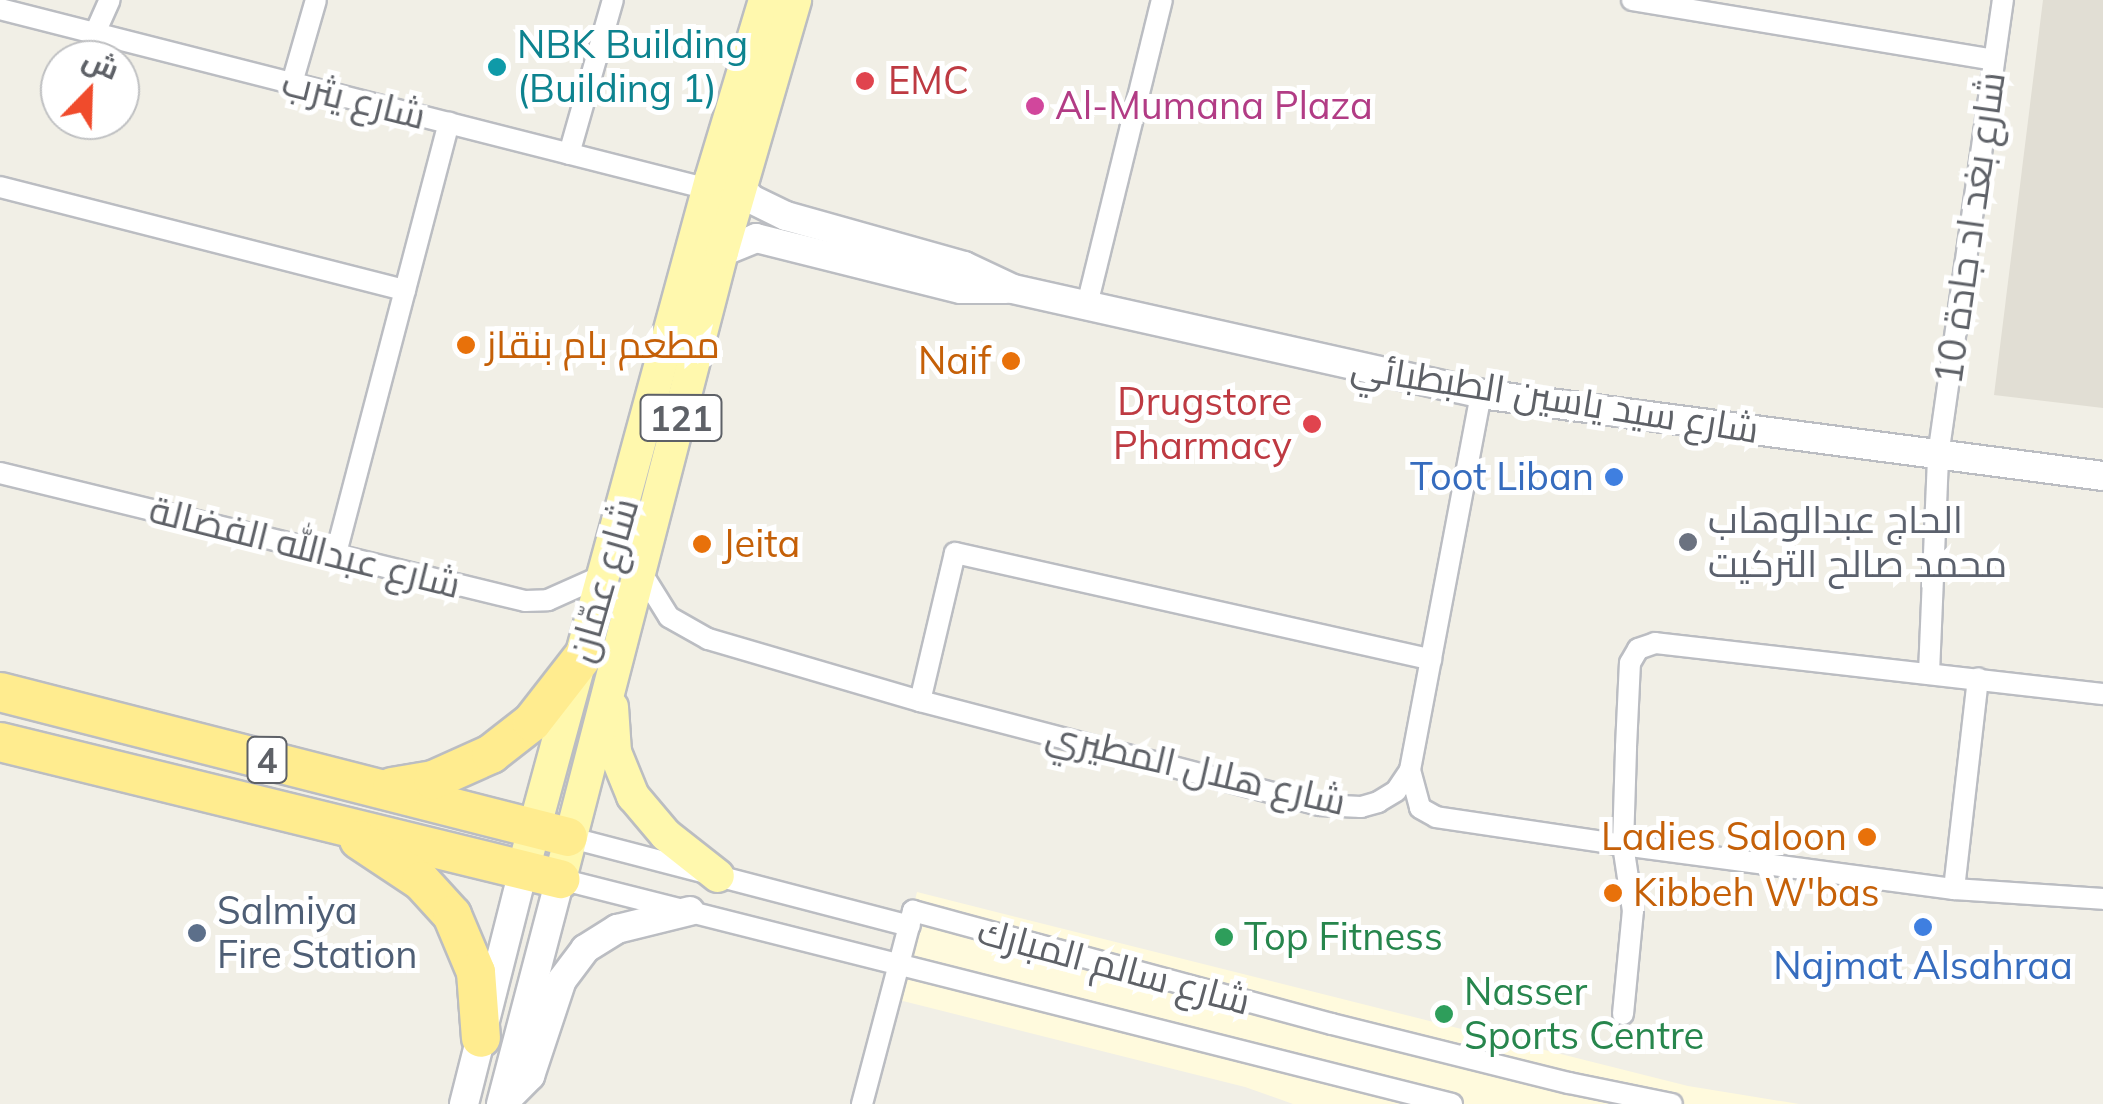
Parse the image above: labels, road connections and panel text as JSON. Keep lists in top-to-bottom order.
{
  "streets": {
    "highway": ["4"],
    "main road": ["121", "شارع عمّان"],
    "street": [
      "شارع يثرب",
      "شارع بغد اد جادة 10",
      "شارع سيد ياسين الطبطبائي",
      "شارع عبدالله الفضالة",
      "شارع هلال المطيري",
      "شارع سالم المبارك"
    ]
  },
  "crossings": [
    ["شارع يثرب", "شارع سيد ياسين الطبطبائي"],
    ["شارع يثرب", "شارع عمّان"],
    ["شارع بغد اد جادة 10", "شارع سيد ياسين الطبطبائي"],
    ["شارع سيد ياسين الطبطبائي", "شارع عمّان"],
    ["شارع عبدالله الفضالة", "شارع عمّان"],
    ["شارع عمّان", "4"],
    ["شارع عمّان", "شارع هلال المطيري"],
    ["شارع عمّان", "شارع سالم المبارك"],
    ["4", "شارع سالم المبارك"]
  ],
  "places": [
    "NBK Building (Building 1)",
    "EMC",
    "Al-Mumana Plaza",
    "مطعم بام بنقاز",
    "Naif",
    "Drugstore Pharmacy",
    "Toot Liban",
    "الحاج عبدالوهاب محمد صالح التركيت",
    "Jeita",
    "Ladies Saloon",
    "Kibbeh W'bas",
    "Najmat Alsahraa",
    "Salmiya Fire Station",
    "Top Fitness",
    "Nasser Sports Centre"
  ],
  "north": "top right"
}
